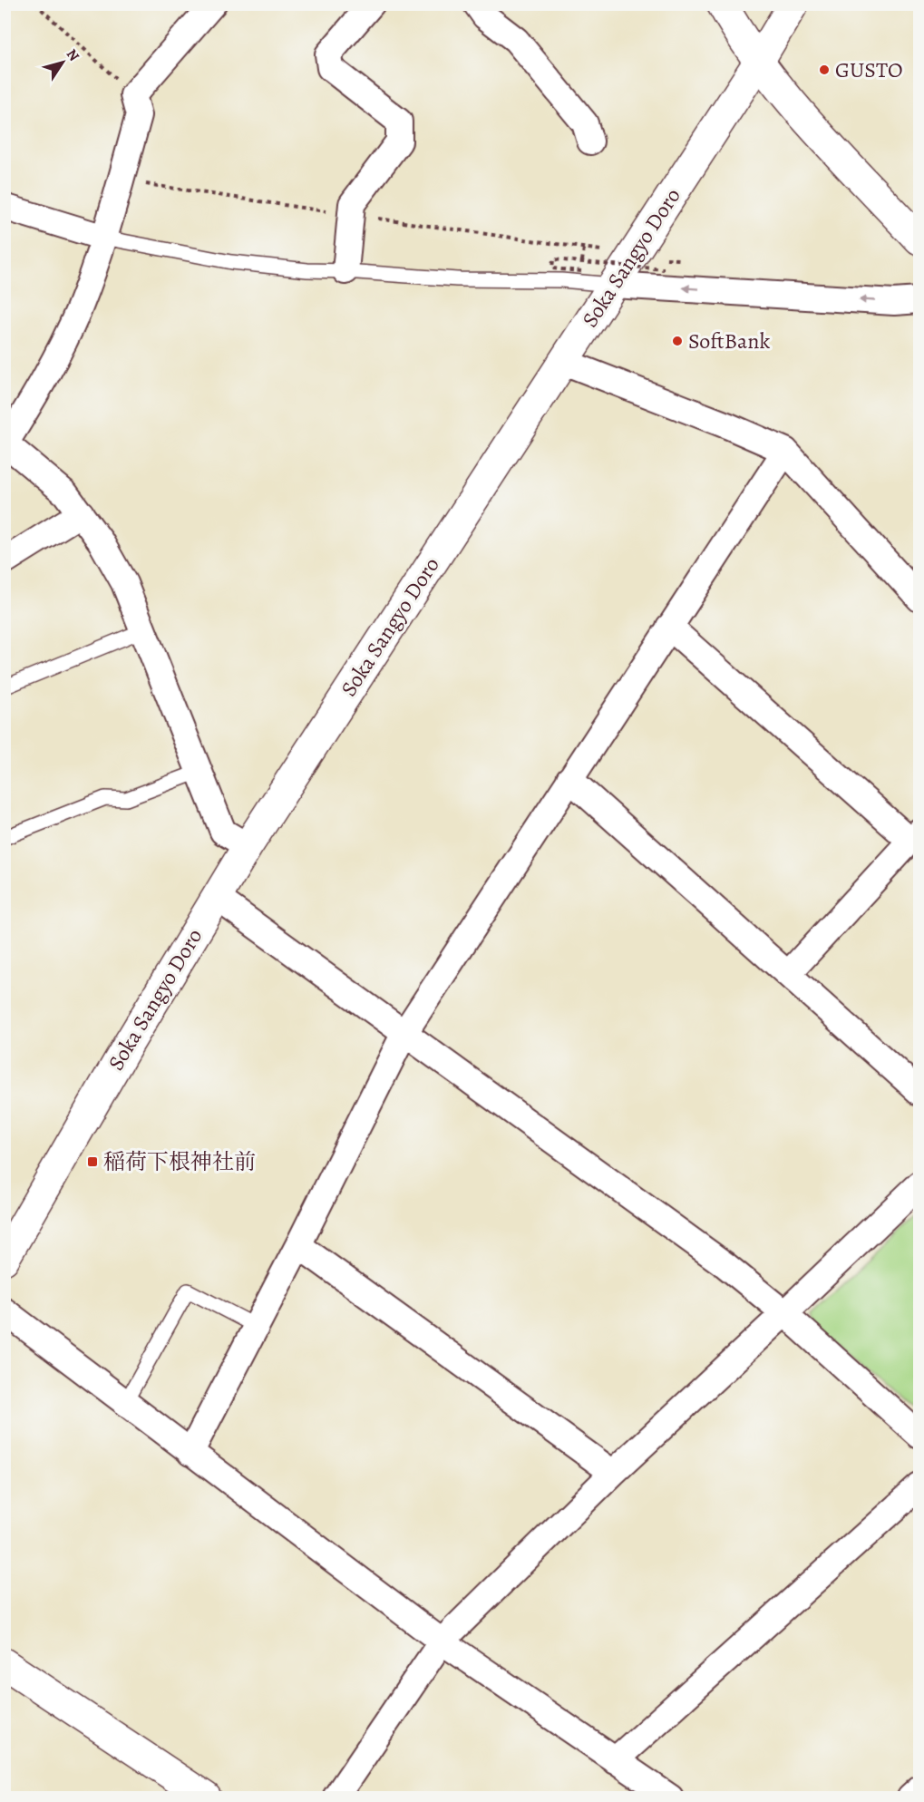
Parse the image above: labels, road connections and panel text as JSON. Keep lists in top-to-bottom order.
{
  "streets": {
    "main road": ["Soka Sangyo Doro"]
  },
  "places": {
    "other": ["GUSTO", "SoftBank"],
    "transit": ["稲荷下根神社前"]
  },
  "north": "top right"
}
